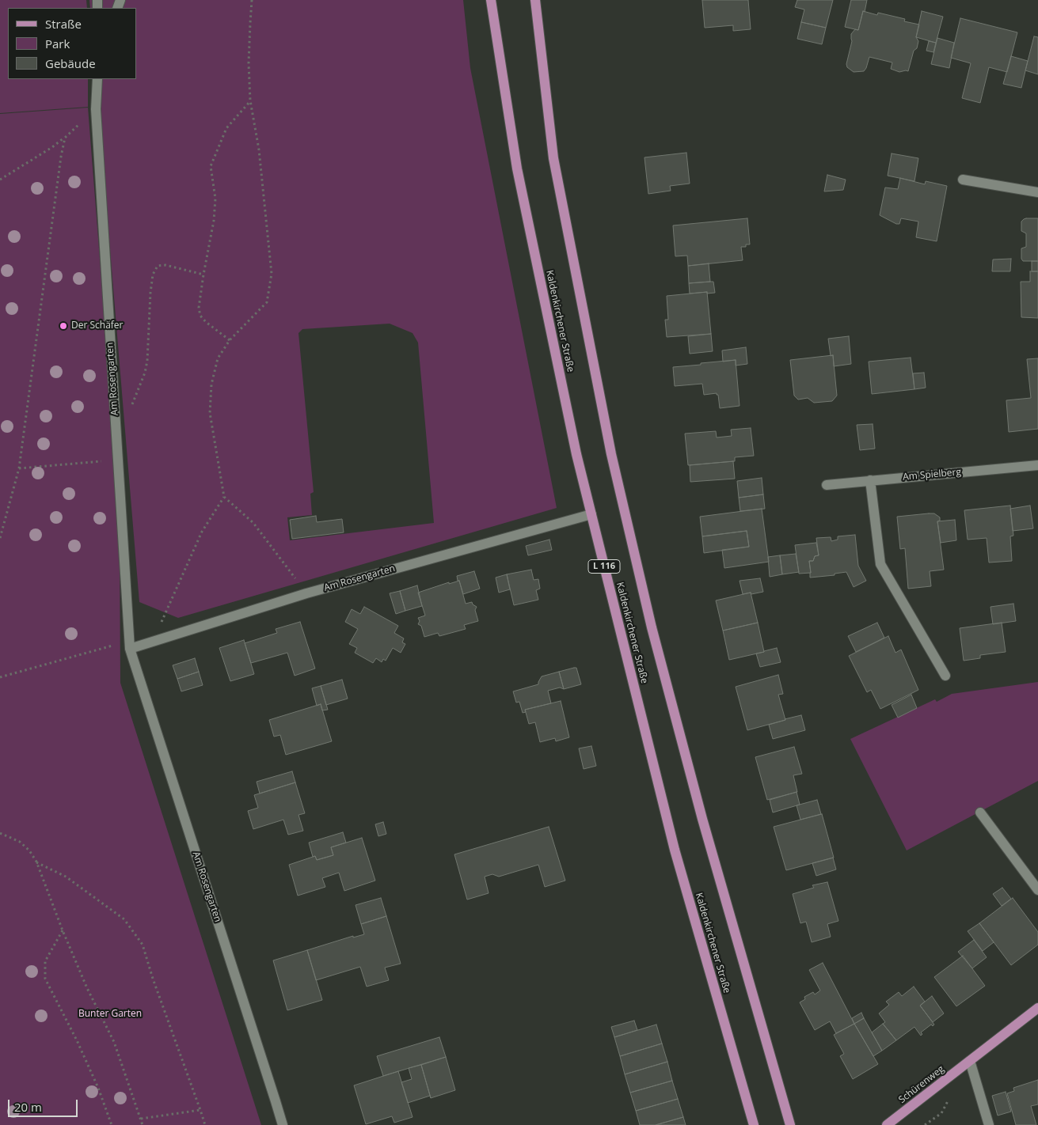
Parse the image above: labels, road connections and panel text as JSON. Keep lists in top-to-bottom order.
{
  "streets": {
    "main road": ["Kaldenkirchener Straße", "L 116", "Schürenweg"],
    "street": ["Am Rosengarten", "Am Spielberg"]
  },
  "crossings": [
    ["Kaldenkirchener Straße", "Am Rosengarten"]
  ],
  "parks": ["Bunter Garten"],
  "places": ["Der Schäfer"],
  "legend": ["Straße", "Park", "Gebäude"],
  "scale_bar": "20 m"
}
